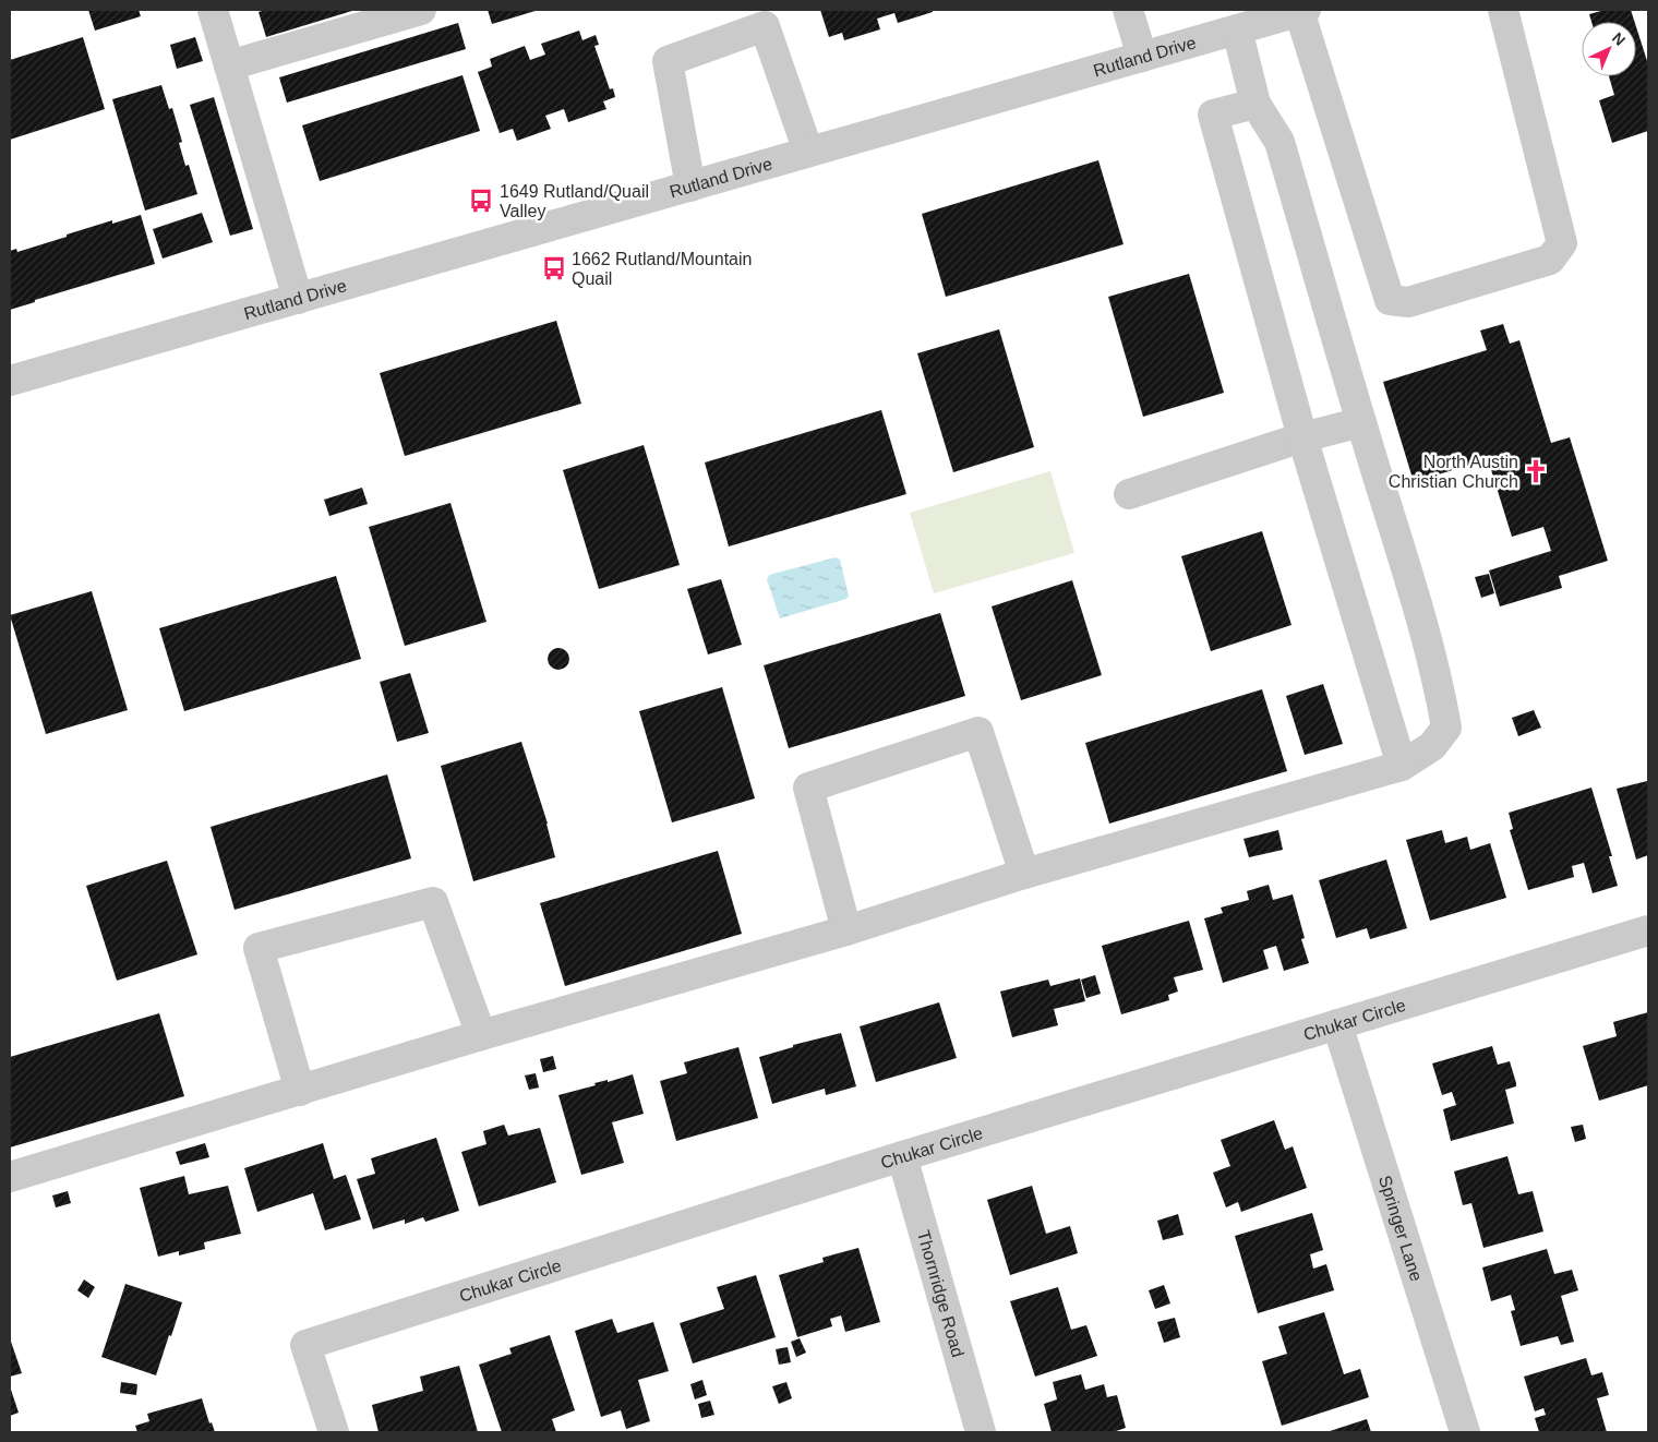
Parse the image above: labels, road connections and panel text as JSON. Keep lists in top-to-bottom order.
{
  "streets": {
    "street": [
      "Rutland Drive",
      "Chukar Circle",
      "Springer Lane",
      "Thornridge Road"
    ]
  },
  "crossings": [
    ["Chukar Circle", "Springer Lane"],
    ["Chukar Circle", "Thornridge Road"]
  ],
  "places": {
    "bus stop": ["1649 Rutland/Quail Valley", "1662 Rutland/Mountain Quail"],
    "church": ["North Austin Christian Church"]
  },
  "north": "top right"
}
